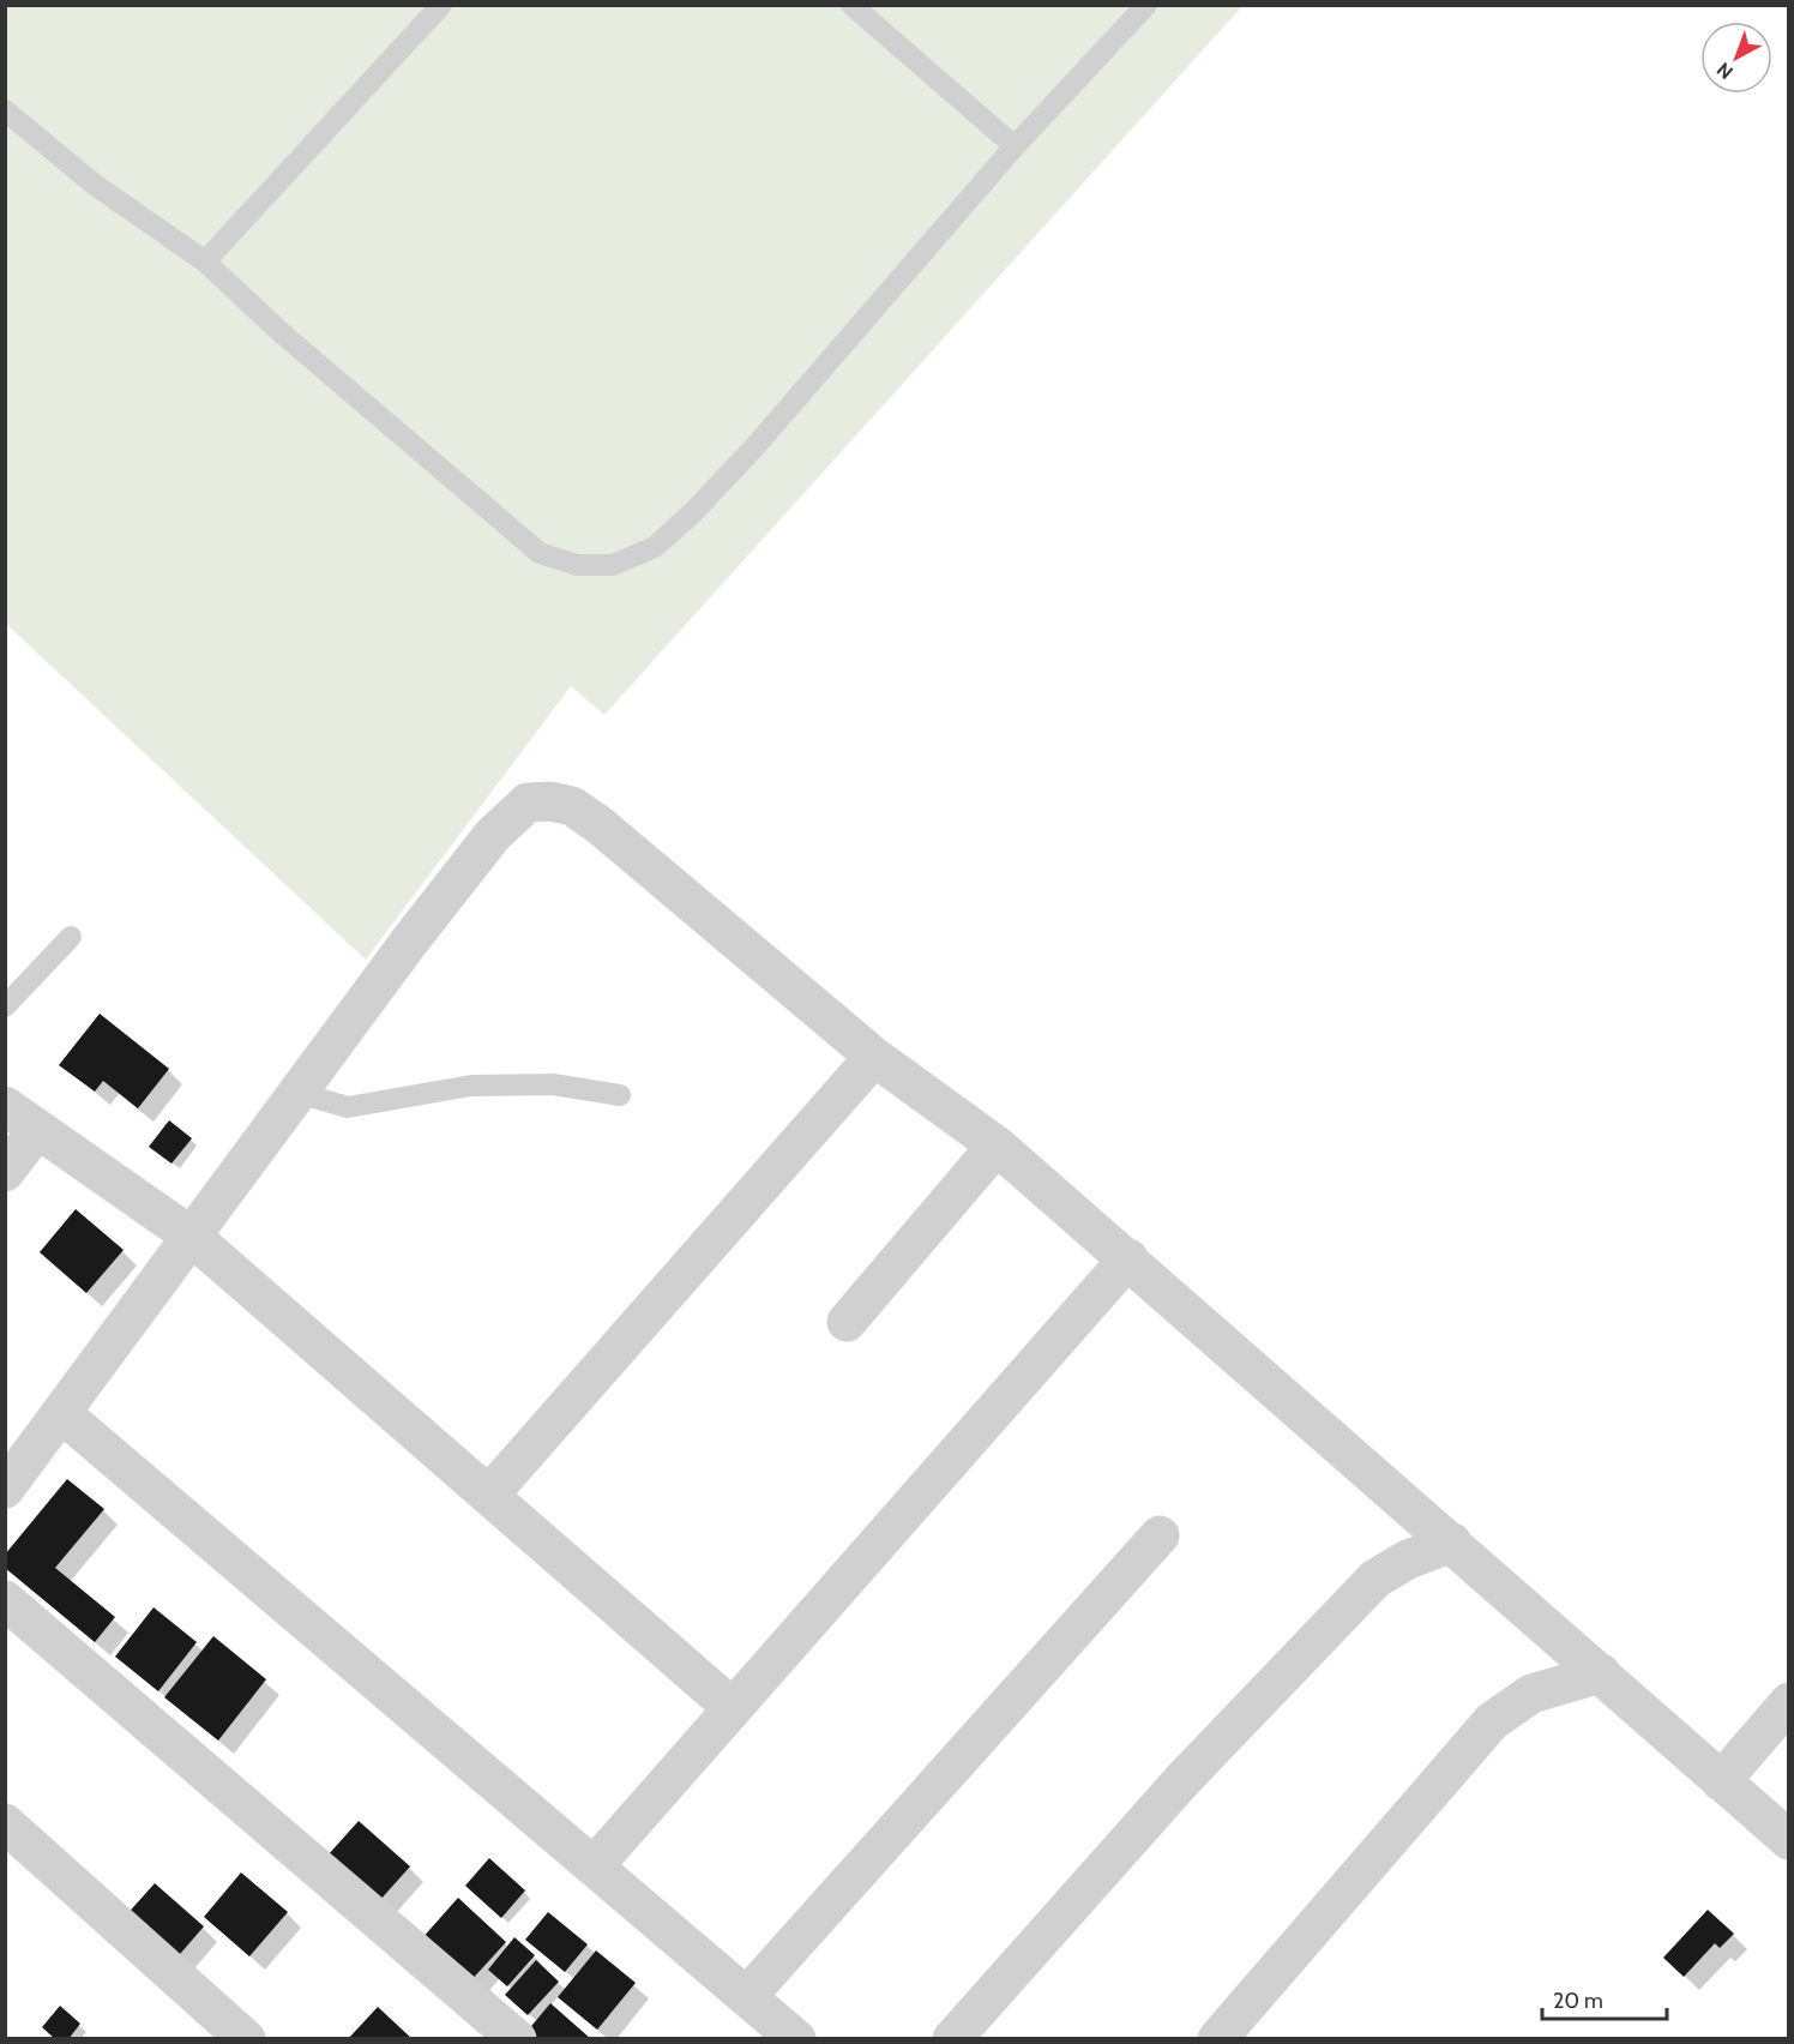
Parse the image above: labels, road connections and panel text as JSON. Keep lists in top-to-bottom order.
{
  "scale_bar": "20 m",
  "north": "bottom left"
}
